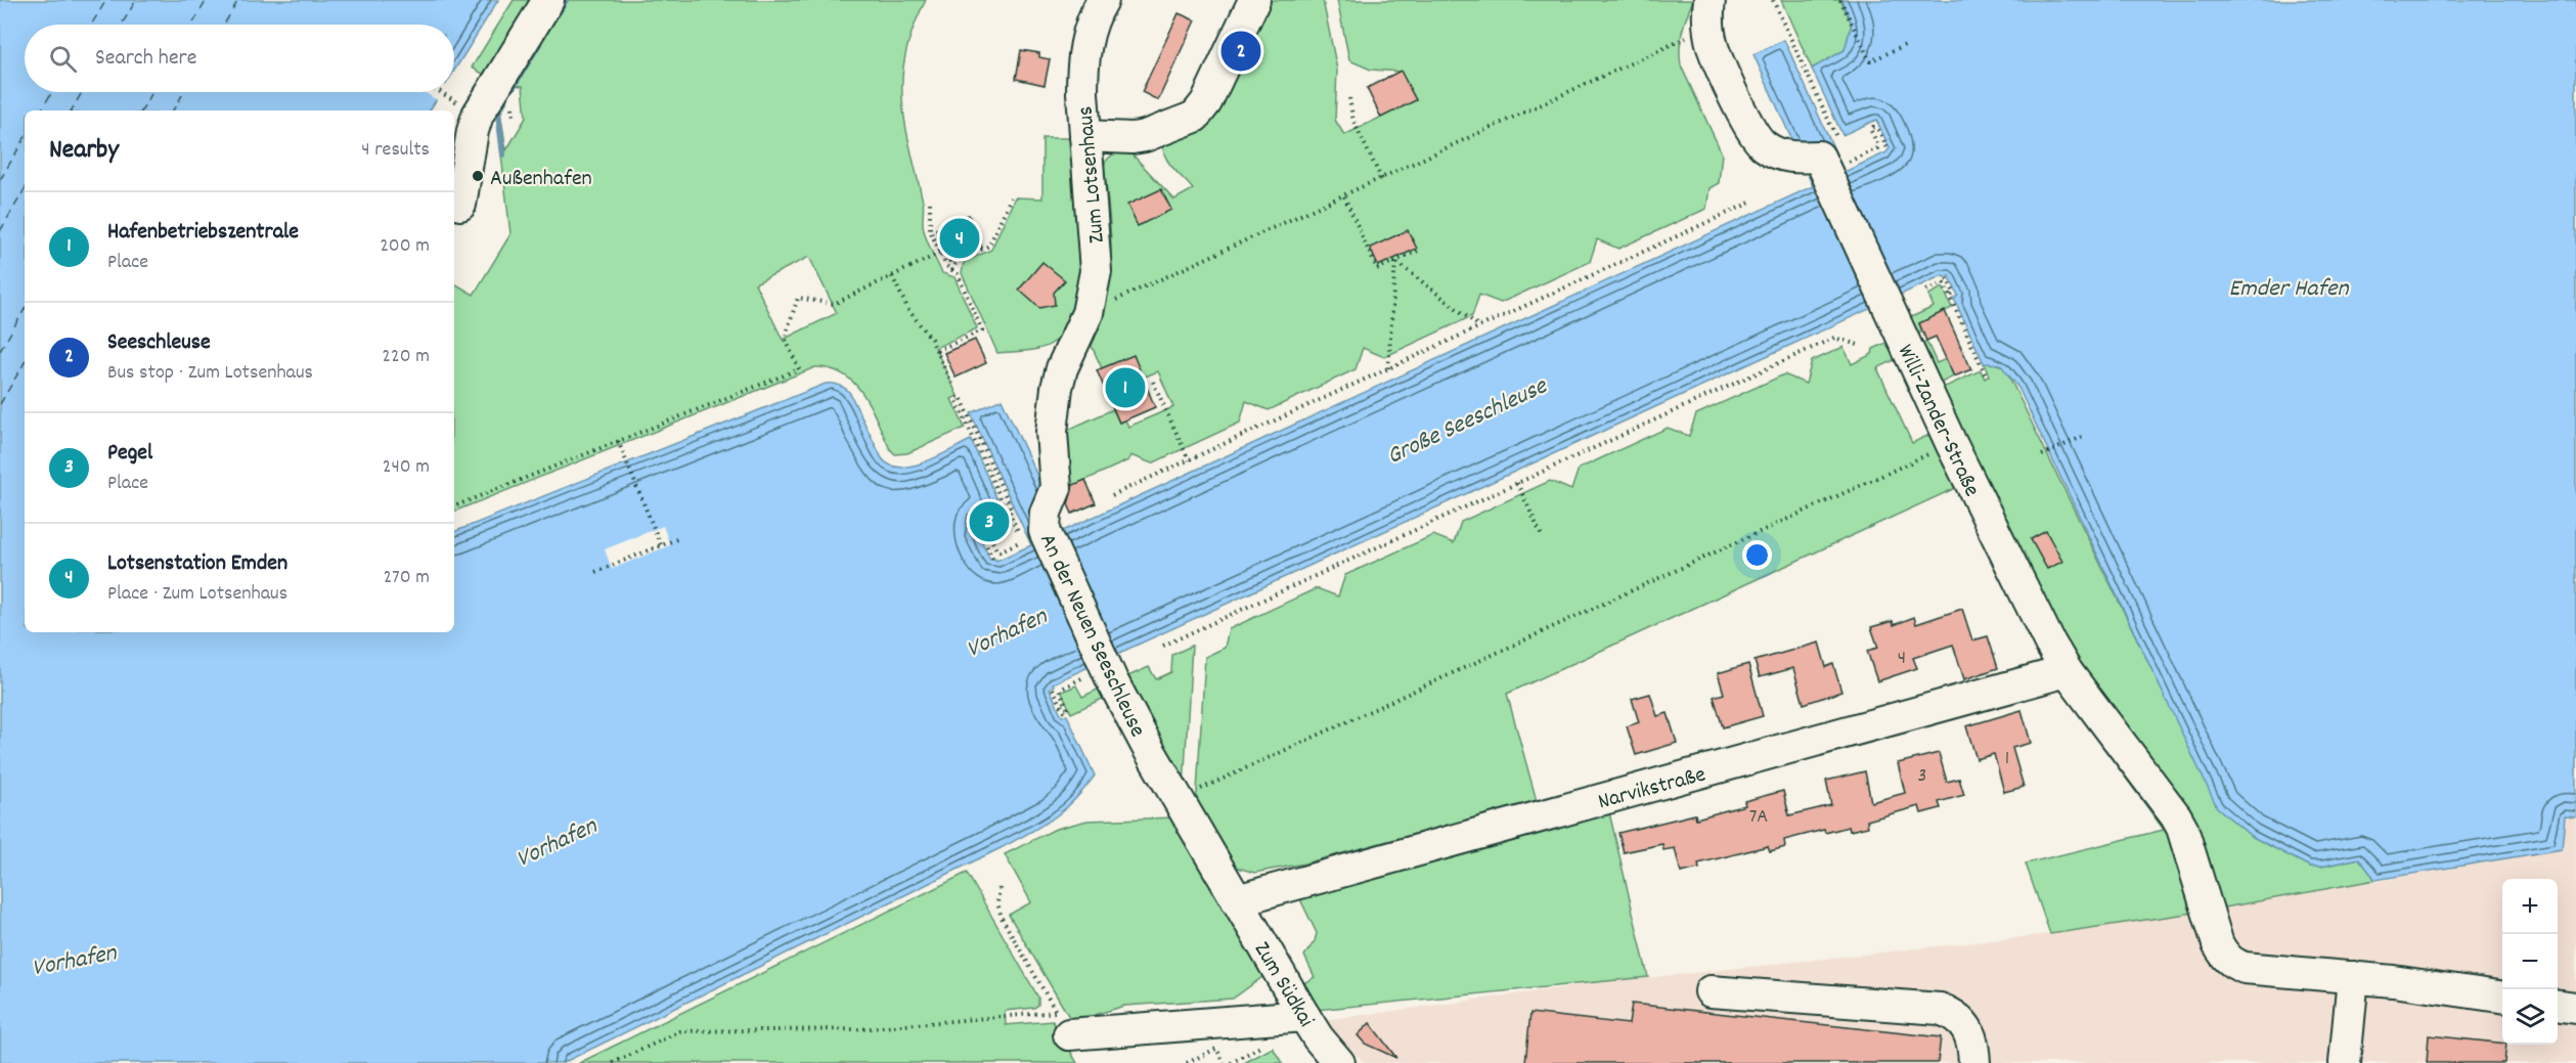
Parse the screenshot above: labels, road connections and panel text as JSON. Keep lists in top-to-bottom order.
{
  "streets": {
    "street": [
      "Zum Lotsenhaus",
      "Willi-Zander-Straße",
      "An der Neuen Seeschleuse",
      "Narvikstraße",
      "Zum Südkai"
    ]
  },
  "crossings": [
    ["Zum Lotsenhaus", "An der Neuen Seeschleuse"],
    ["Willi-Zander-Straße", "Narvikstraße"],
    ["An der Neuen Seeschleuse", "Narvikstraße"],
    ["An der Neuen Seeschleuse", "Zum Südkai"],
    ["Narvikstraße", "Zum Südkai"]
  ],
  "water": ["Emder Hafen", "Große Seeschleuse", "Vorhafen"],
  "places": ["Außenhafen"],
  "house_numbers": [
    "4",
    "1",
    "3",
    "7A"
  ],
  "page": {
    "search": "Search here",
    "pins": [
      "2",
      "4",
      "1",
      "3"
    ],
    "heading": ["Nearby", "4 results"],
    "list": [
      {
        "mark": "1",
        "name": "Hafenbetriebszentrale",
        "note": "Place",
        "value": "200 m"
      },
      {
        "mark": "2",
        "name": "Seeschleuse",
        "note": "Bus stop · Zum Lotsenhaus",
        "value": "220 m"
      },
      {
        "mark": "3",
        "name": "Pegel",
        "note": "Place",
        "value": "240 m"
      },
      {
        "mark": "4",
        "name": "Lotsenstation Emden",
        "note": "Place · Zum Lotsenhaus",
        "value": "270 m"
      }
    ],
    "map_buttons": ["+", "−"]
  }
}
